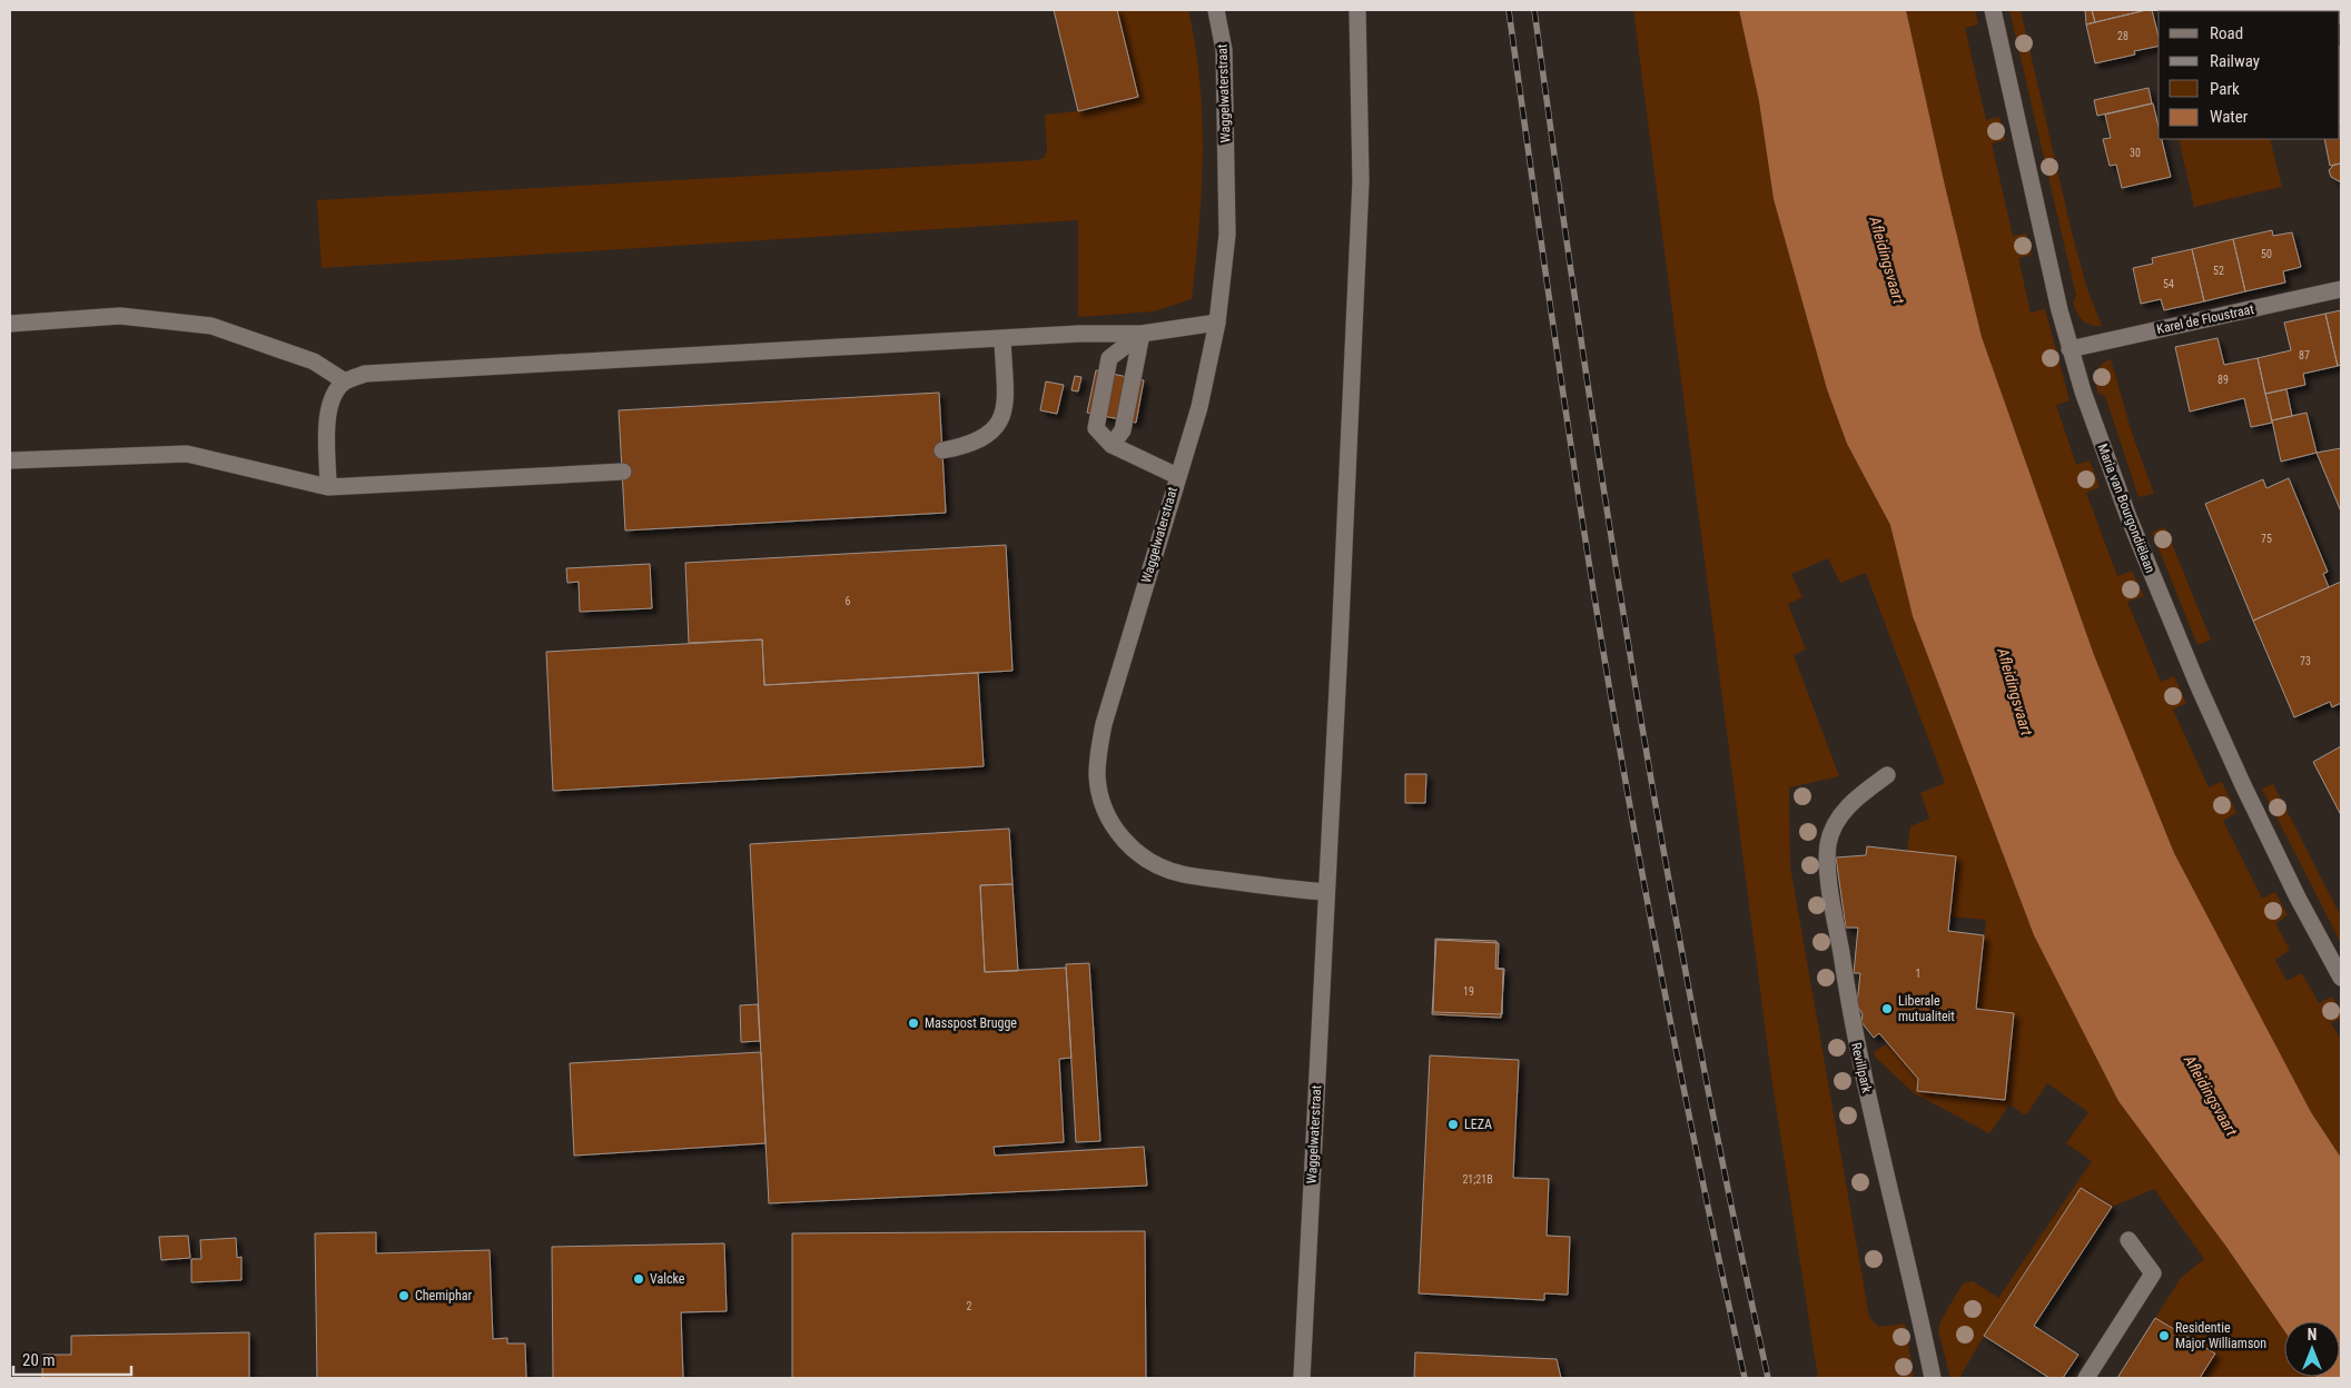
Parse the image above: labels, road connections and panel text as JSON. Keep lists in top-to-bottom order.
{
  "streets": {
    "street": [
      "Waggelwaterstraat",
      "Karel de Floustraat",
      "Maria van Bourgondiëlaan",
      "Revillpark"
    ]
  },
  "crossings": [
    ["Karel de Floustraat", "Maria van Bourgondiëlaan"]
  ],
  "water": ["Afleidingsvaart"],
  "places": [
    "Liberale mutualiteit",
    "Masspost Brugge",
    "LEZA",
    "Valcke",
    "Chemiphar",
    "Residentie Major Williamson"
  ],
  "house_numbers": [
    "28",
    "30",
    "50",
    "52",
    "54",
    "87",
    "89",
    "75",
    "6",
    "73",
    "1",
    "19",
    "21;21B",
    "2"
  ],
  "legend": [
    "Road",
    "Railway",
    "Park",
    "Water"
  ],
  "scale_bar": "20 m",
  "north": "top"
}
